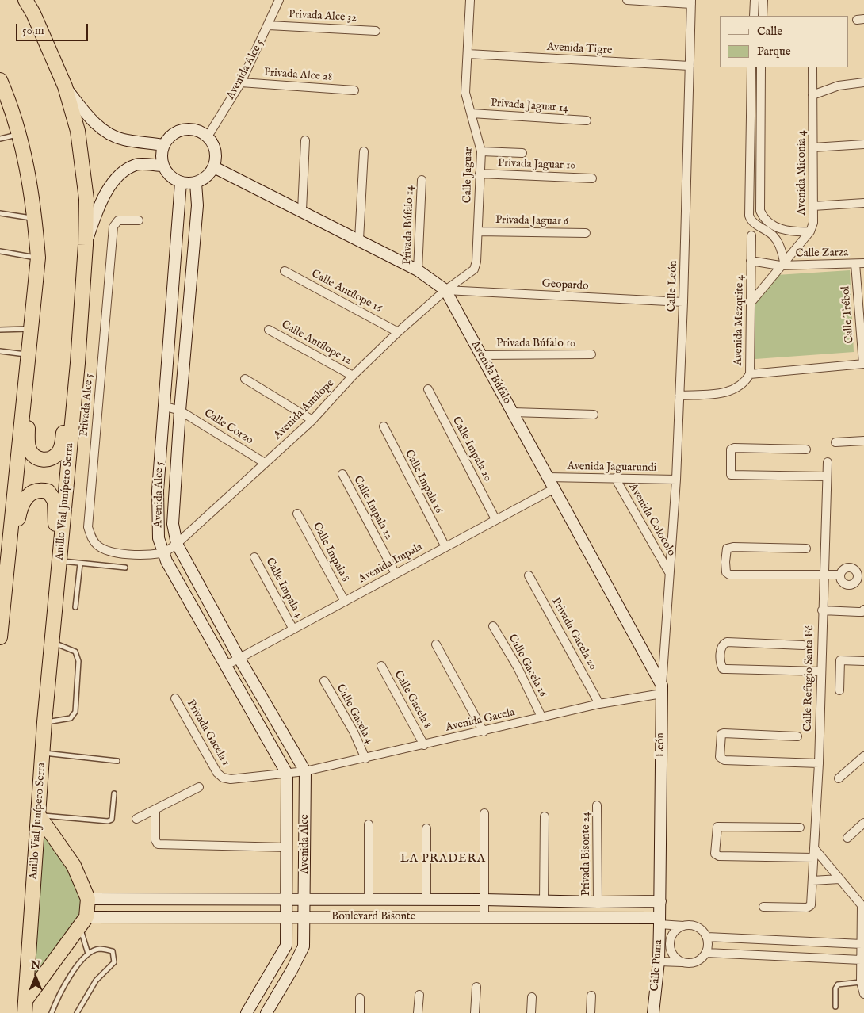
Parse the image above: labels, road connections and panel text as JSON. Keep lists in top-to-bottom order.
{
  "streets": {
    "highway": ["Anillo Vial Junípero Serra"],
    "street": [
      "Privada Alce 32",
      "Avenida Tigre",
      "Avenida Alce 5",
      "Privada Alce 28",
      "Privada Jaguar 14",
      "Privada Jaguar 10",
      "Avenida Miconia 4",
      "Calle Jaguar",
      "Privada Jaguar 6",
      "Privada Búfalo 14",
      "Calle Zarza",
      "Geopardo",
      "Calle León",
      "Calle Antílope 16",
      "Calle Trébol",
      "Avenida Mezquite 4",
      "Calle Antílope 12",
      "Privada Búfalo 10",
      "Avenida Búfalo",
      "Privada Alce 5",
      "Avenida Antílope",
      "Calle Corzo",
      "Calle Impala 20",
      "Avenida Jaguarundi",
      "Calle Impala 16",
      "Calle Impala 12",
      "Avenida Colocolo",
      "Calle Impala 8",
      "Avenida Impala",
      "Calle Impala 4",
      "Privada Gacela 20",
      "Calle Gacela 16",
      "Calle Refugio Santa Fé",
      "Calle Gacela 8",
      "Calle Gacela 4",
      "Avenida Gacela",
      "Privada Gacela 1",
      "León",
      "Avenida Alce",
      "Privada Bisonte 24",
      "Boulevard Bisonte",
      "Calle Puma"
    ]
  },
  "crossings": [
    ["Privada Alce 32", "Avenida Alce 5"],
    ["Avenida Tigre", "Calle Jaguar"],
    ["Avenida Tigre", "Calle León"],
    ["Avenida Alce 5", "Privada Alce 28"],
    ["Avenida Alce 5", "Avenida Búfalo"],
    ["Avenida Alce 5", "Privada Alce 5"],
    ["Avenida Alce 5", "Avenida Antílope"],
    ["Avenida Alce 5", "Calle Corzo"],
    ["Avenida Alce 5", "Avenida Impala"],
    ["Avenida Alce 5", "Avenida Gacela"],
    ["Avenida Alce 5", "Avenida Alce"],
    ["Privada Jaguar 14", "Calle Jaguar"],
    ["Privada Jaguar 10", "Calle Jaguar"],
    ["Avenida Miconia 4", "Calle Zarza"],
    ["Avenida Miconia 4", "Avenida Mezquite 4"],
    ["Calle Jaguar", "Privada Jaguar 6"],
    ["Calle Jaguar", "Geopardo"],
    ["Calle Jaguar", "Avenida Búfalo"],
    ["Calle Jaguar", "Avenida Antílope"],
    ["Privada Búfalo 14", "Avenida Búfalo"],
    ["Calle Zarza", "Calle Trébol"],
    ["Calle Zarza", "Avenida Mezquite 4"],
    ["Geopardo", "Calle León"],
    ["Geopardo", "Avenida Búfalo"],
    ["Geopardo", "Avenida Antílope"],
    ["Calle León", "Avenida Mezquite 4"],
    ["Calle León", "Avenida Jaguarundi"],
    ["Calle León", "Avenida Colocolo"],
    ["Calle León", "León"],
    ["Calle Antílope 16", "Avenida Antílope"],
    ["Calle Antílope 12", "Avenida Antílope"],
    ["Privada Búfalo 10", "Avenida Búfalo"],
    ["Avenida Búfalo", "Avenida Antílope"],
    ["Avenida Búfalo", "Avenida Jaguarundi"],
    ["Avenida Búfalo", "Avenida Impala"],
    ["Avenida Búfalo", "Avenida Gacela"],
    ["Avenida Búfalo", "León"],
    ["Privada Alce 5", "Avenida Antílope"],
    ["Avenida Antílope", "Calle Corzo"],
    ["Calle Impala 20", "Avenida Impala"],
    ["Avenida Jaguarundi", "Avenida Colocolo"],
    ["Calle Impala 16", "Avenida Impala"],
    ["Calle Impala 12", "Avenida Impala"],
    ["Avenida Colocolo", "León"],
    ["Calle Impala 8", "Avenida Impala"],
    ["Avenida Impala", "Calle Impala 4"],
    ["Privada Gacela 20", "Avenida Gacela"],
    ["Calle Gacela 16", "Avenida Gacela"],
    ["Calle Gacela 8", "Avenida Gacela"],
    ["Calle Gacela 4", "Avenida Gacela"],
    ["Avenida Gacela", "Privada Gacela 1"],
    ["Avenida Gacela", "León"],
    ["Avenida Gacela", "Avenida Alce"],
    ["León", "Boulevard Bisonte"],
    ["León", "Calle Puma"],
    ["Avenida Alce", "Boulevard Bisonte"],
    ["Privada Bisonte 24", "Boulevard Bisonte"],
    ["Boulevard Bisonte", "Calle Puma"]
  ],
  "districts": ["LA PRADERA"],
  "legend": ["Calle", "Parque"],
  "scale_bar": "50 m",
  "north": "top"
}
